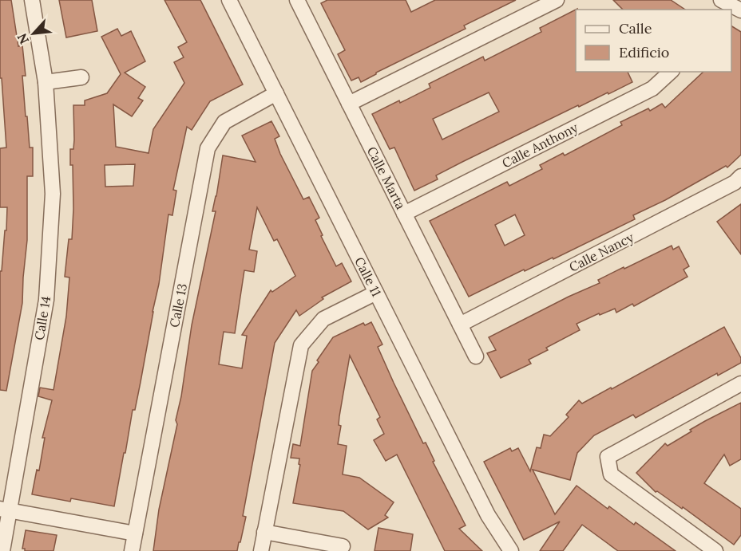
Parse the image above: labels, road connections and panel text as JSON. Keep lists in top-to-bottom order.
{
  "streets": {
    "street": [
      "Calle Anthony",
      "Calle Marta",
      "Calle Nancy",
      "Calle 11",
      "Calle 13",
      "Calle 14"
    ]
  },
  "crossings": [
    ["Calle Anthony", "Calle Marta"],
    ["Calle Marta", "Calle Nancy"],
    ["Calle 11", "Calle 13"]
  ],
  "legend": ["Calle", "Edificio"],
  "north": "bottom left"
}
